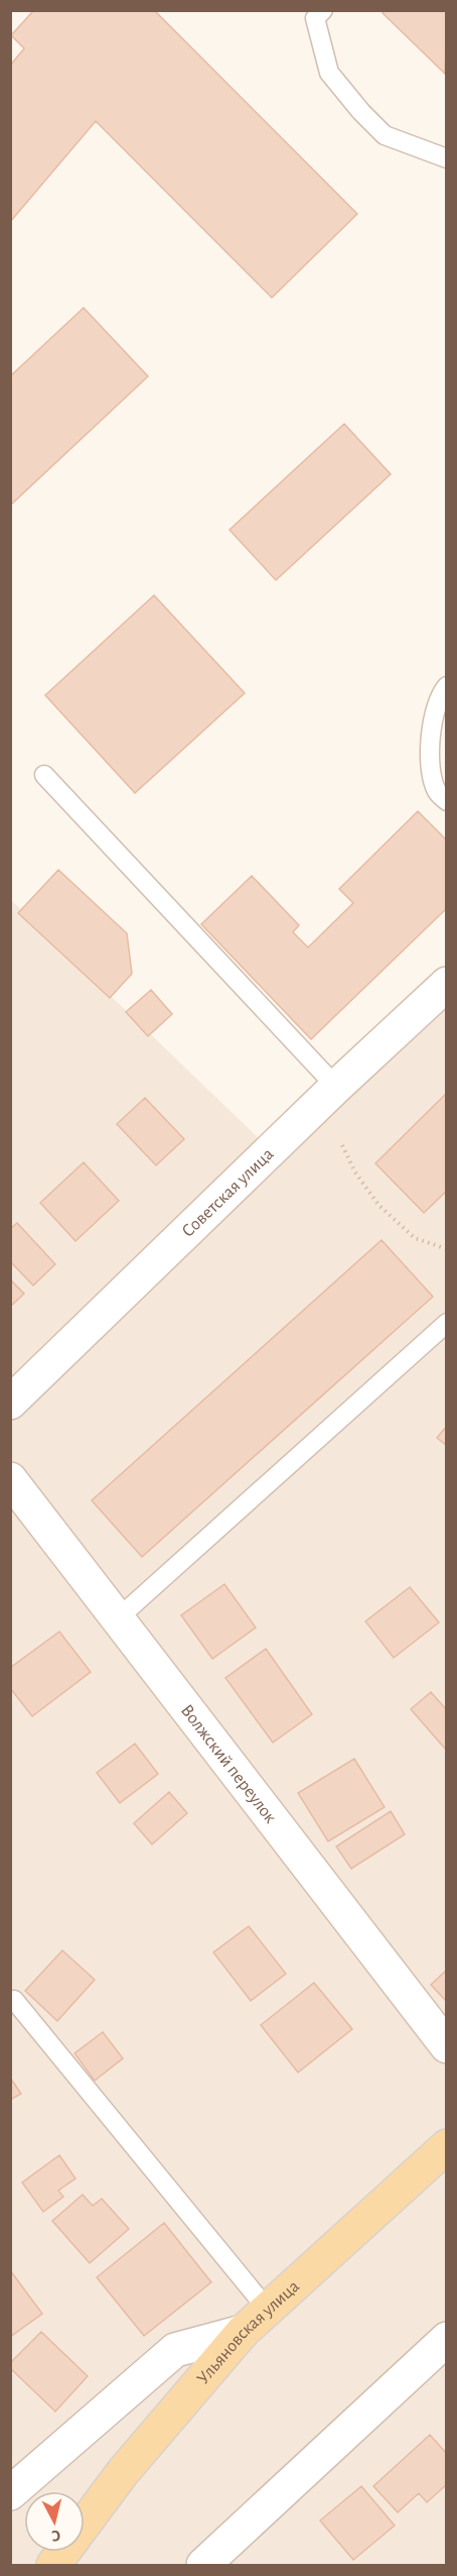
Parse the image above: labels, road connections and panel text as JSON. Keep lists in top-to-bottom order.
{
  "streets": {
    "main road": ["Ульяновская улица"],
    "street": ["Советская улица", "Волжский переулок"]
  },
  "north": "bottom"
}
